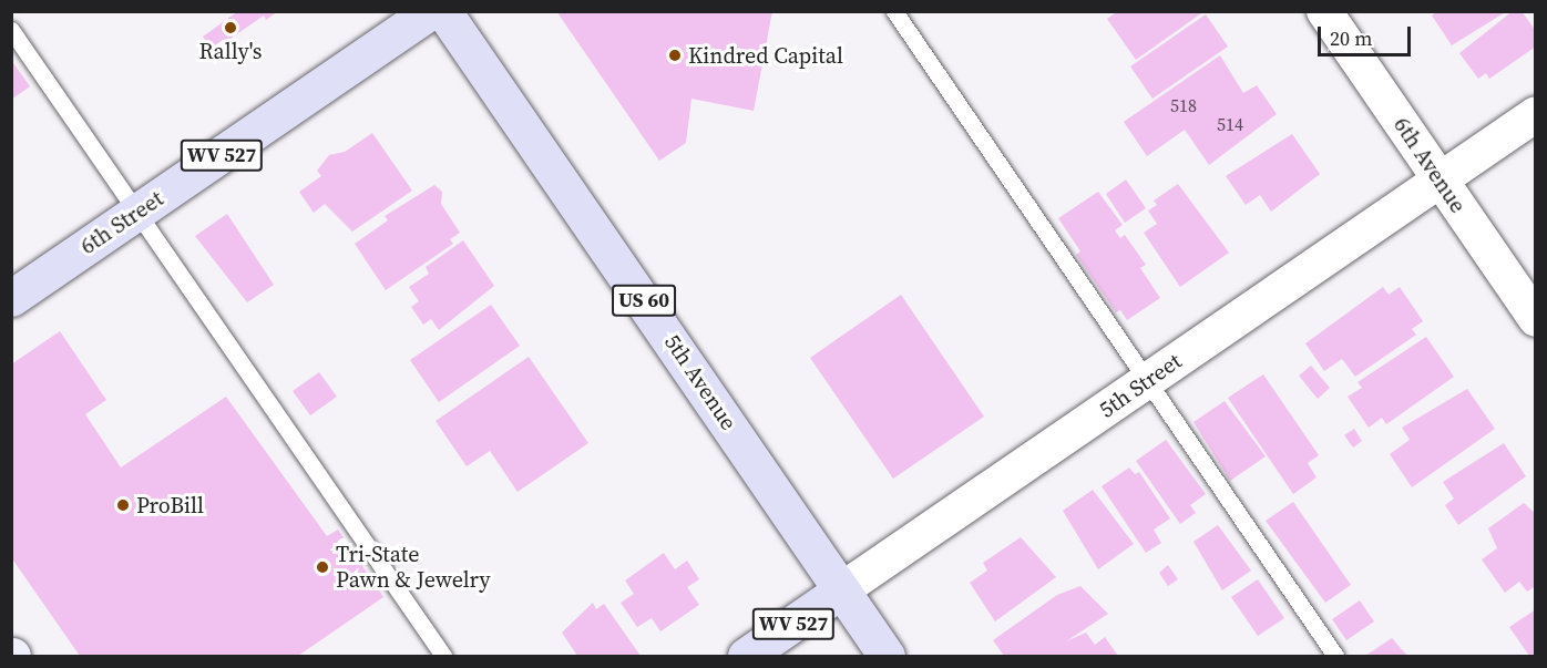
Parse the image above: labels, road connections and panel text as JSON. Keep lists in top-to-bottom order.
{
  "streets": {
    "main road": [
      "WV 527",
      "6th Street",
      "US 60",
      "5th Avenue",
      "5th Street"
    ],
    "street": ["6th Avenue"]
  },
  "crossings": [
    ["6th Avenue", "5th Street"],
    ["5th Avenue", "5th Street"]
  ],
  "places": [
    "Rally's",
    "Kindred Capital",
    "ProBill",
    "Tri-State Pawn & Jewelry"
  ],
  "house_numbers": ["518", "514"],
  "scale_bar": "20 m"
}
